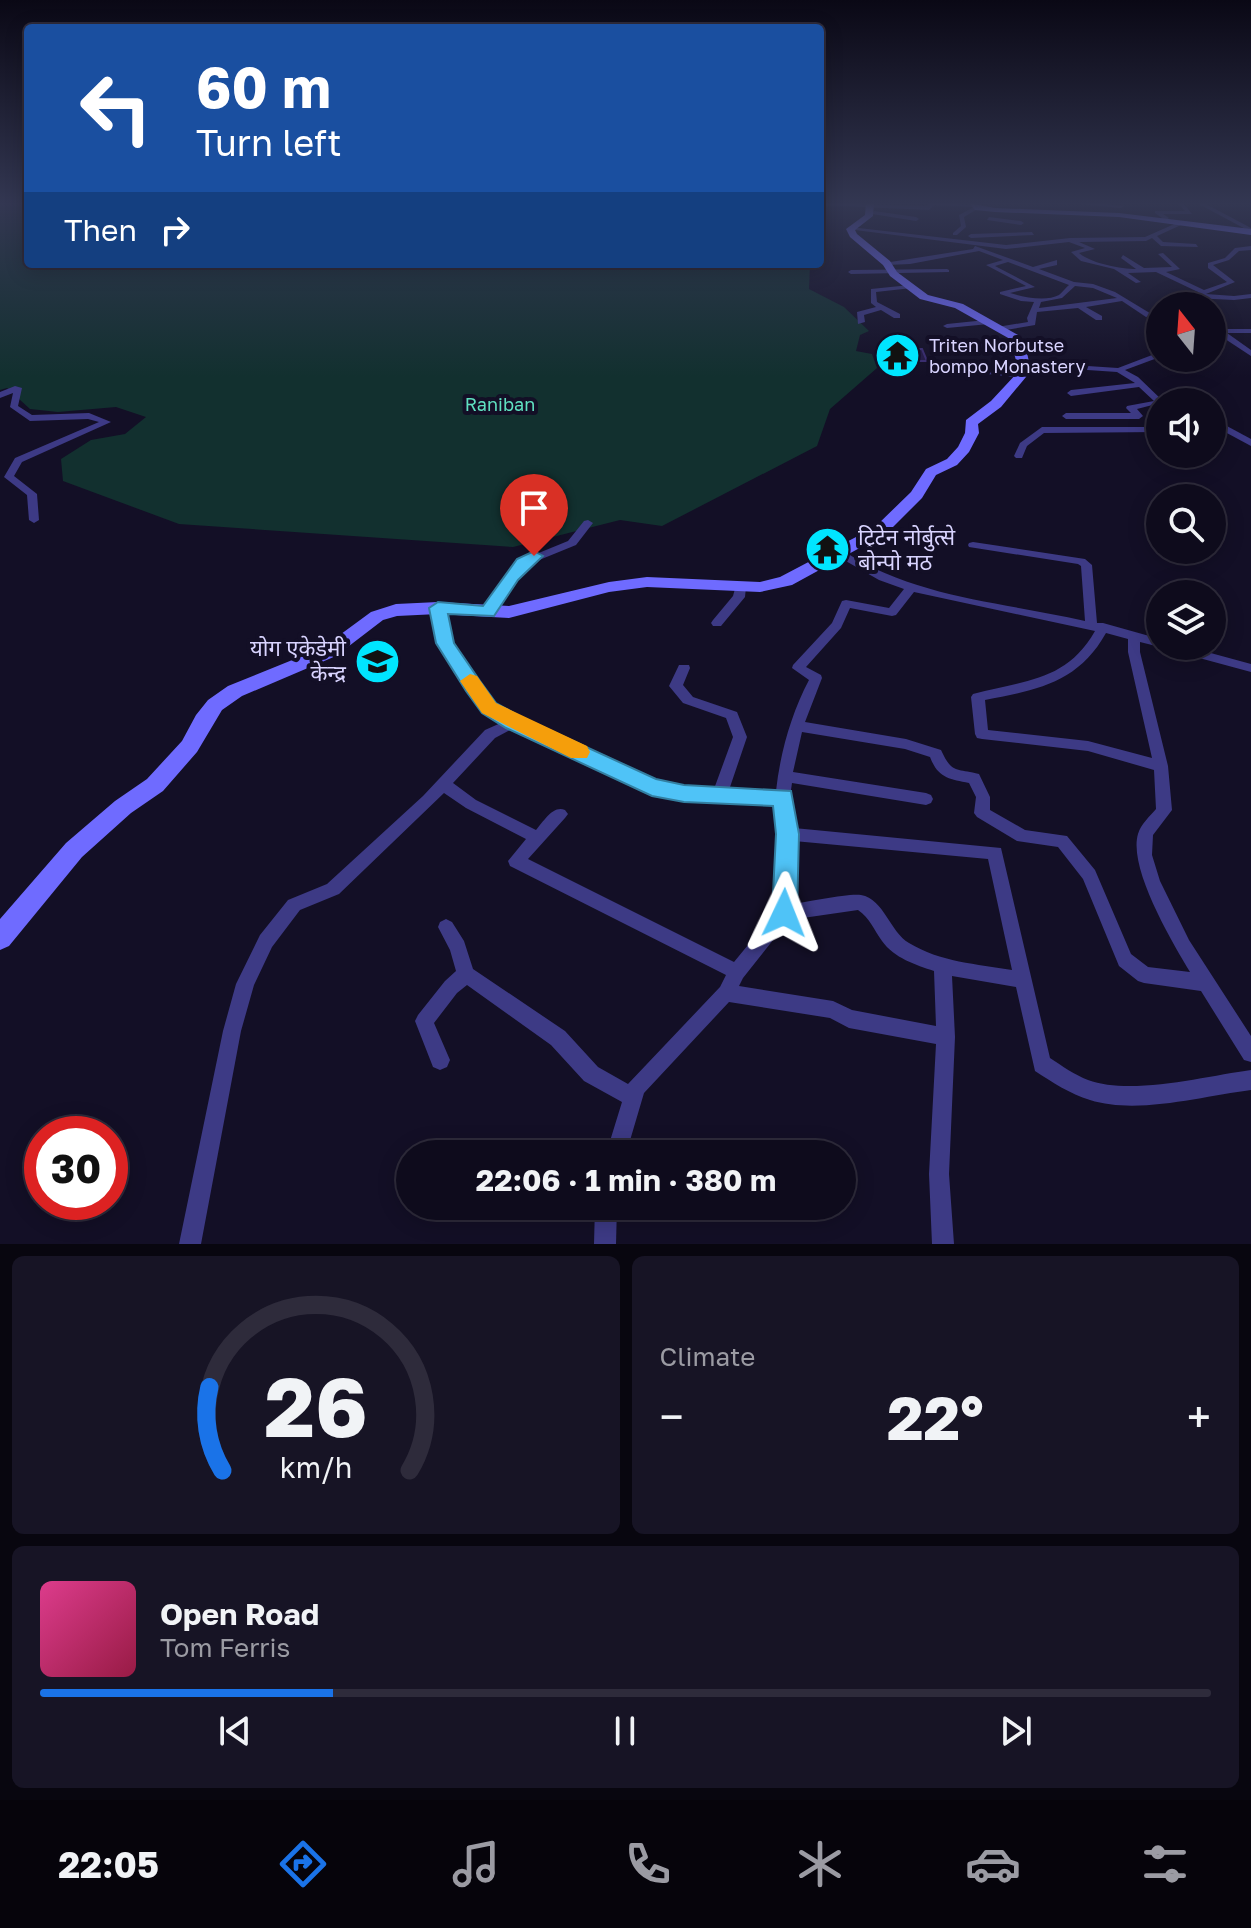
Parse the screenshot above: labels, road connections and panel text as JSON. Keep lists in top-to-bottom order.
{
  "parks": ["Raniban"],
  "places": {
    "temple": ["Triten Norbutse bompo Monastery", "ट्रिटेन नोर्बुत्से बोन्पो मठ"],
    "school or university": ["योग एकेडेमी केन्द्र"]
  },
  "north": "top",
  "page": {
    "turn": ["60 m", "Turn left"],
    "then": "Then",
    "limit": "30",
    "trip": "22:06 · 1 min · 380 m",
    "tile": "Climate",
    "heat": ["−", "22°", "+"],
    "song": ["Open Road", "Tom Ferris"],
    "tabs": "22:05",
    "gauge": ["26", "km/h"]
  }
}
